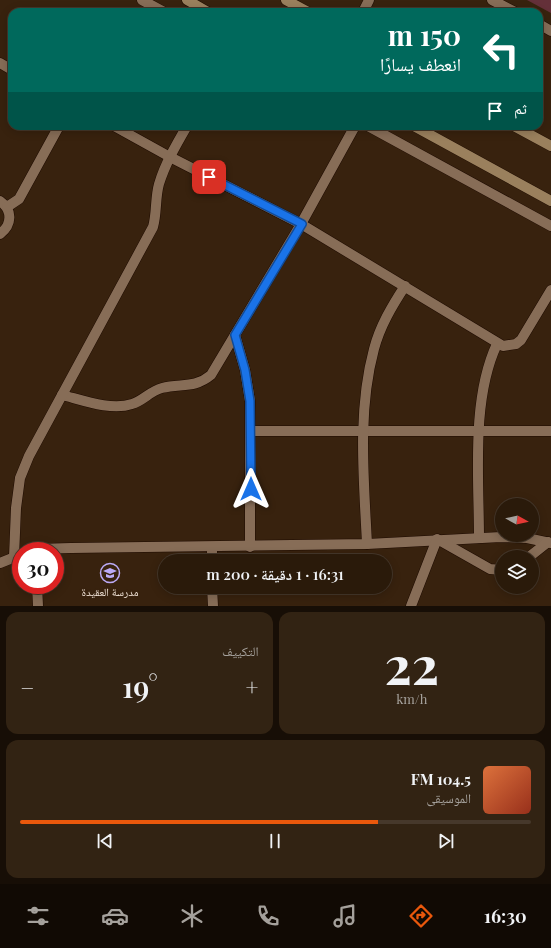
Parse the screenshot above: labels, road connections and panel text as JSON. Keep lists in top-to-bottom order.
{
  "places": {
    "school or university": ["مدرسة العقيدة"]
  },
  "north": "right",
  "page": {
    "turn": ["150 m", "انعطف يسارًا"],
    "then": "ثم",
    "limit": "30",
    "trip": "16:31 · 1 دقيقة · 200 m",
    "tile": [
      ["22", "km/h"],
      "التكييف"
    ],
    "heat": ["−", "19°", "+"],
    "song": ["104.5 FM", "الموسيقى"],
    "tabs": "16:30"
  }
}
